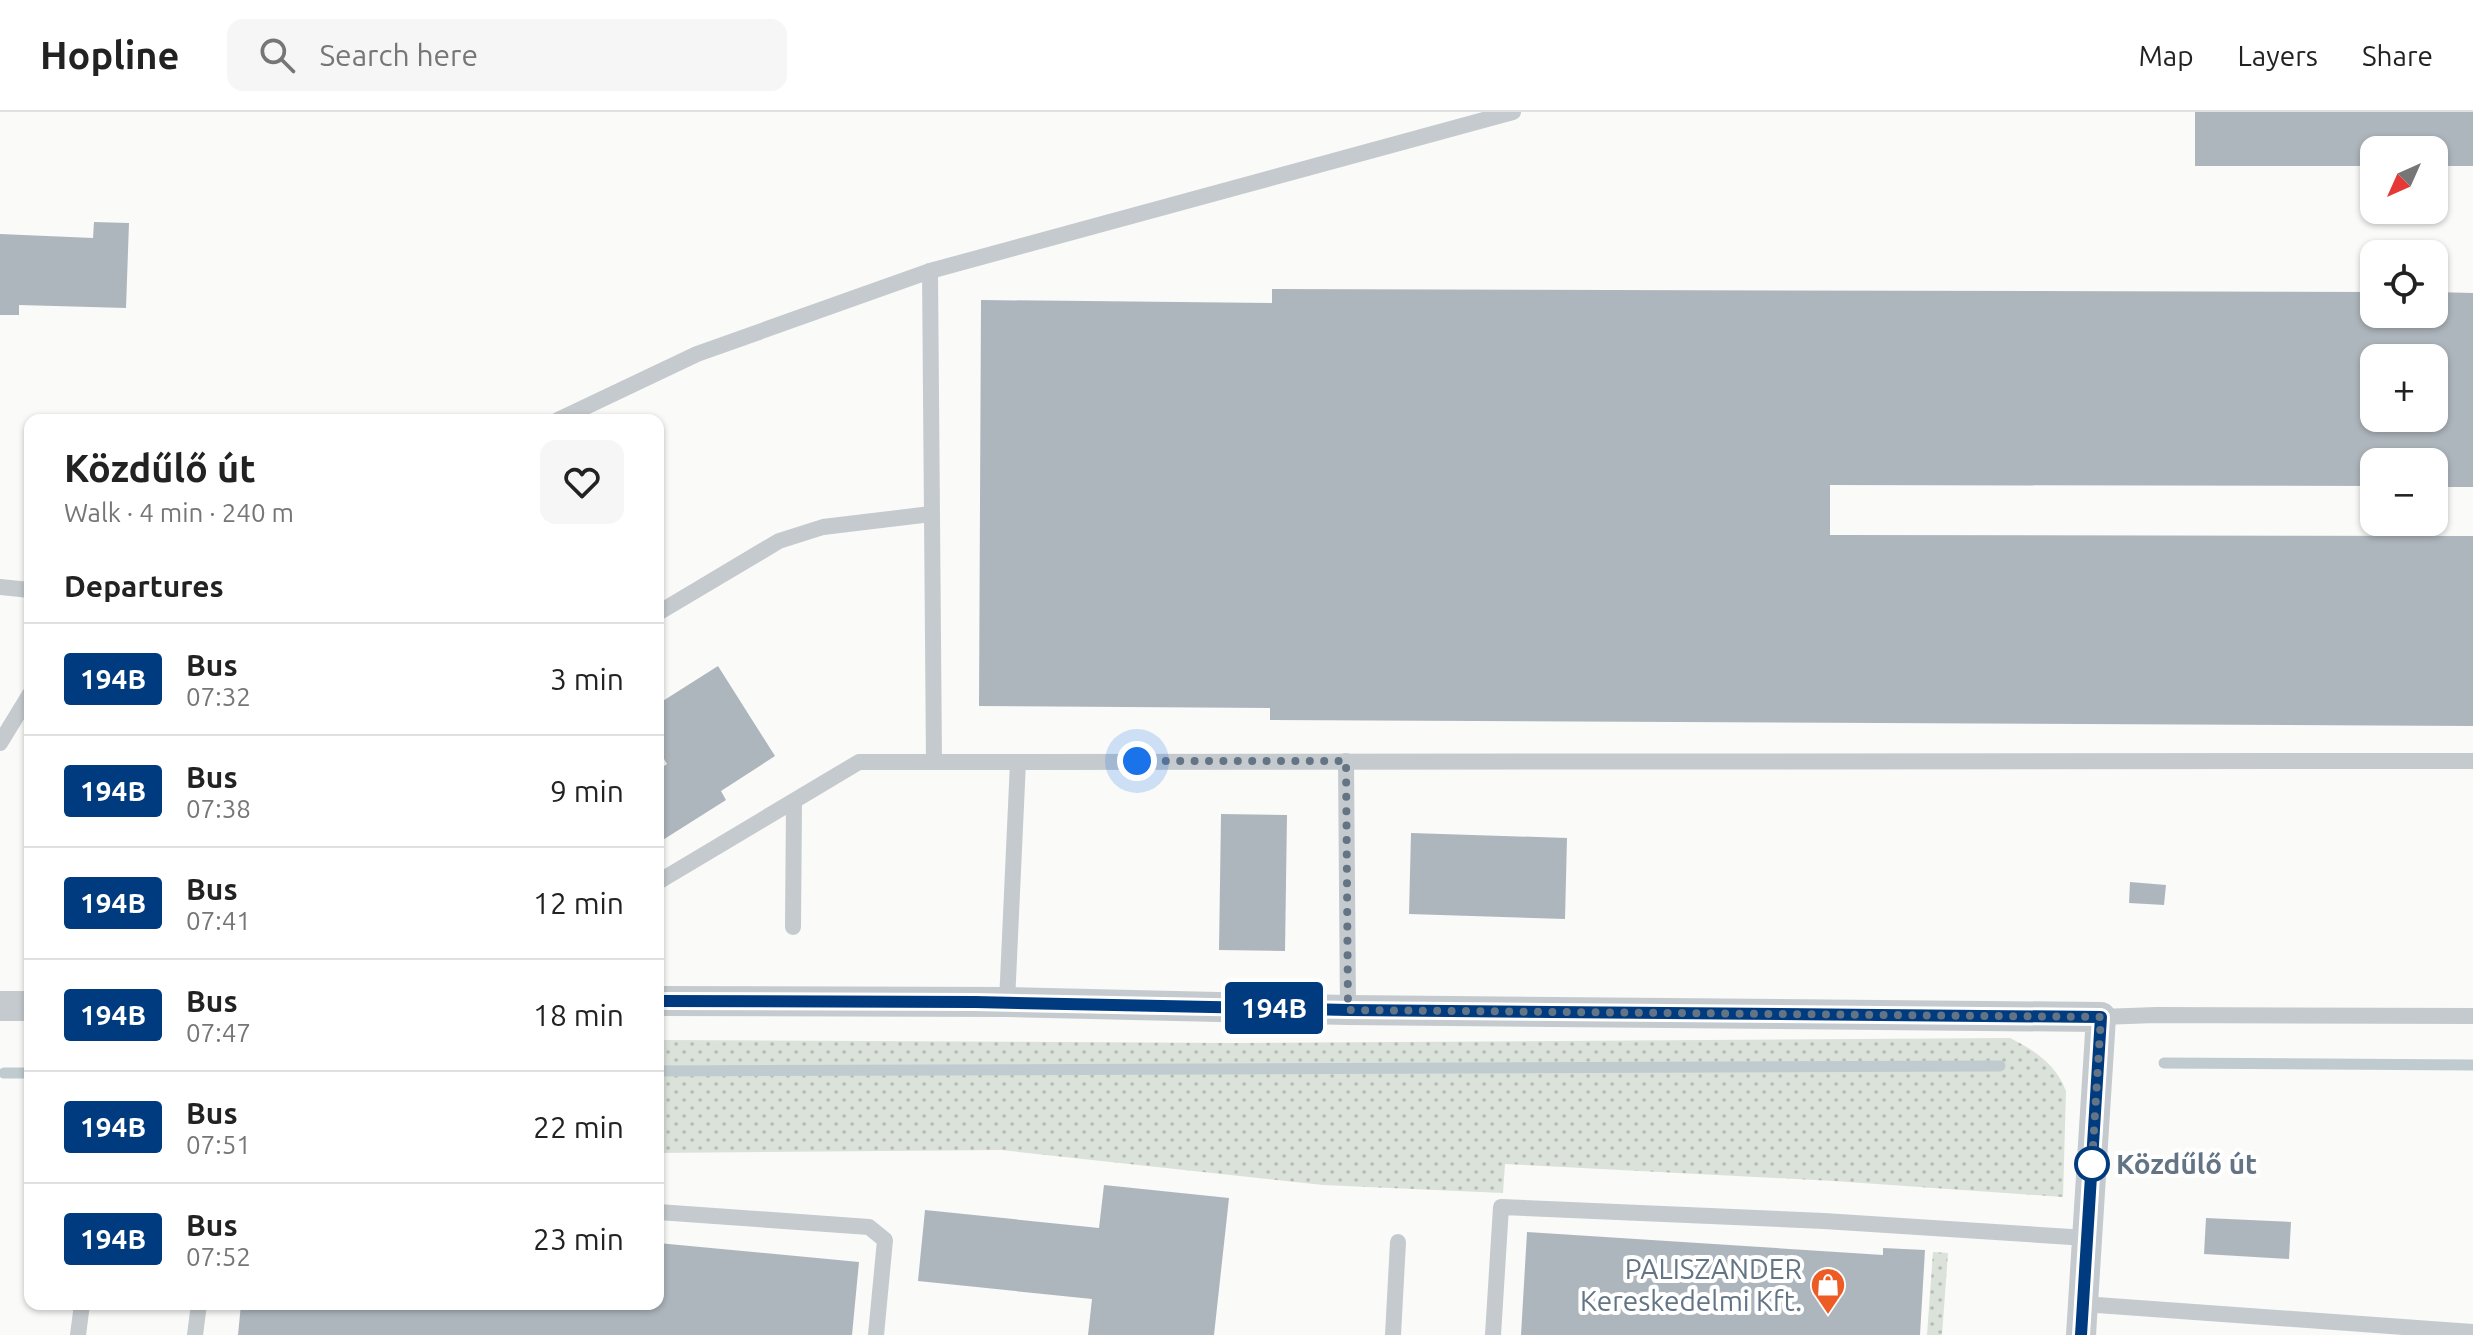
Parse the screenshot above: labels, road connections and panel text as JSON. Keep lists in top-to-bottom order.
{
  "places": {
    "other": ["Közdűlő út"],
    "shop": ["PALISZANDER Kereskedelmi Kft."]
  },
  "lines": ["bus line 194B"],
  "north": "bottom left",
  "page": {
    "header": "Hopline",
    "search": "Search here",
    "nav": ["Map", "Layers", "Share"],
    "on_map": "194B",
    "map_buttons": ["+", "−"],
    "heading": [
      ["Közdűlő út", "Walk · 4 min · 240 m"],
      "Departures"
    ],
    "list": [
      {
        "mark": "194B",
        "name": "Bus",
        "note": "07:32",
        "value": "3 min"
      },
      {
        "mark": "194B",
        "name": "Bus",
        "note": "07:38",
        "value": "9 min"
      },
      {
        "mark": "194B",
        "name": "Bus",
        "note": "07:41",
        "value": "12 min"
      },
      {
        "mark": "194B",
        "name": "Bus",
        "note": "07:47",
        "value": "18 min"
      },
      {
        "mark": "194B",
        "name": "Bus",
        "note": "07:51",
        "value": "22 min"
      },
      {
        "mark": "194B",
        "name": "Bus",
        "note": "07:52",
        "value": "23 min"
      }
    ]
  }
}
